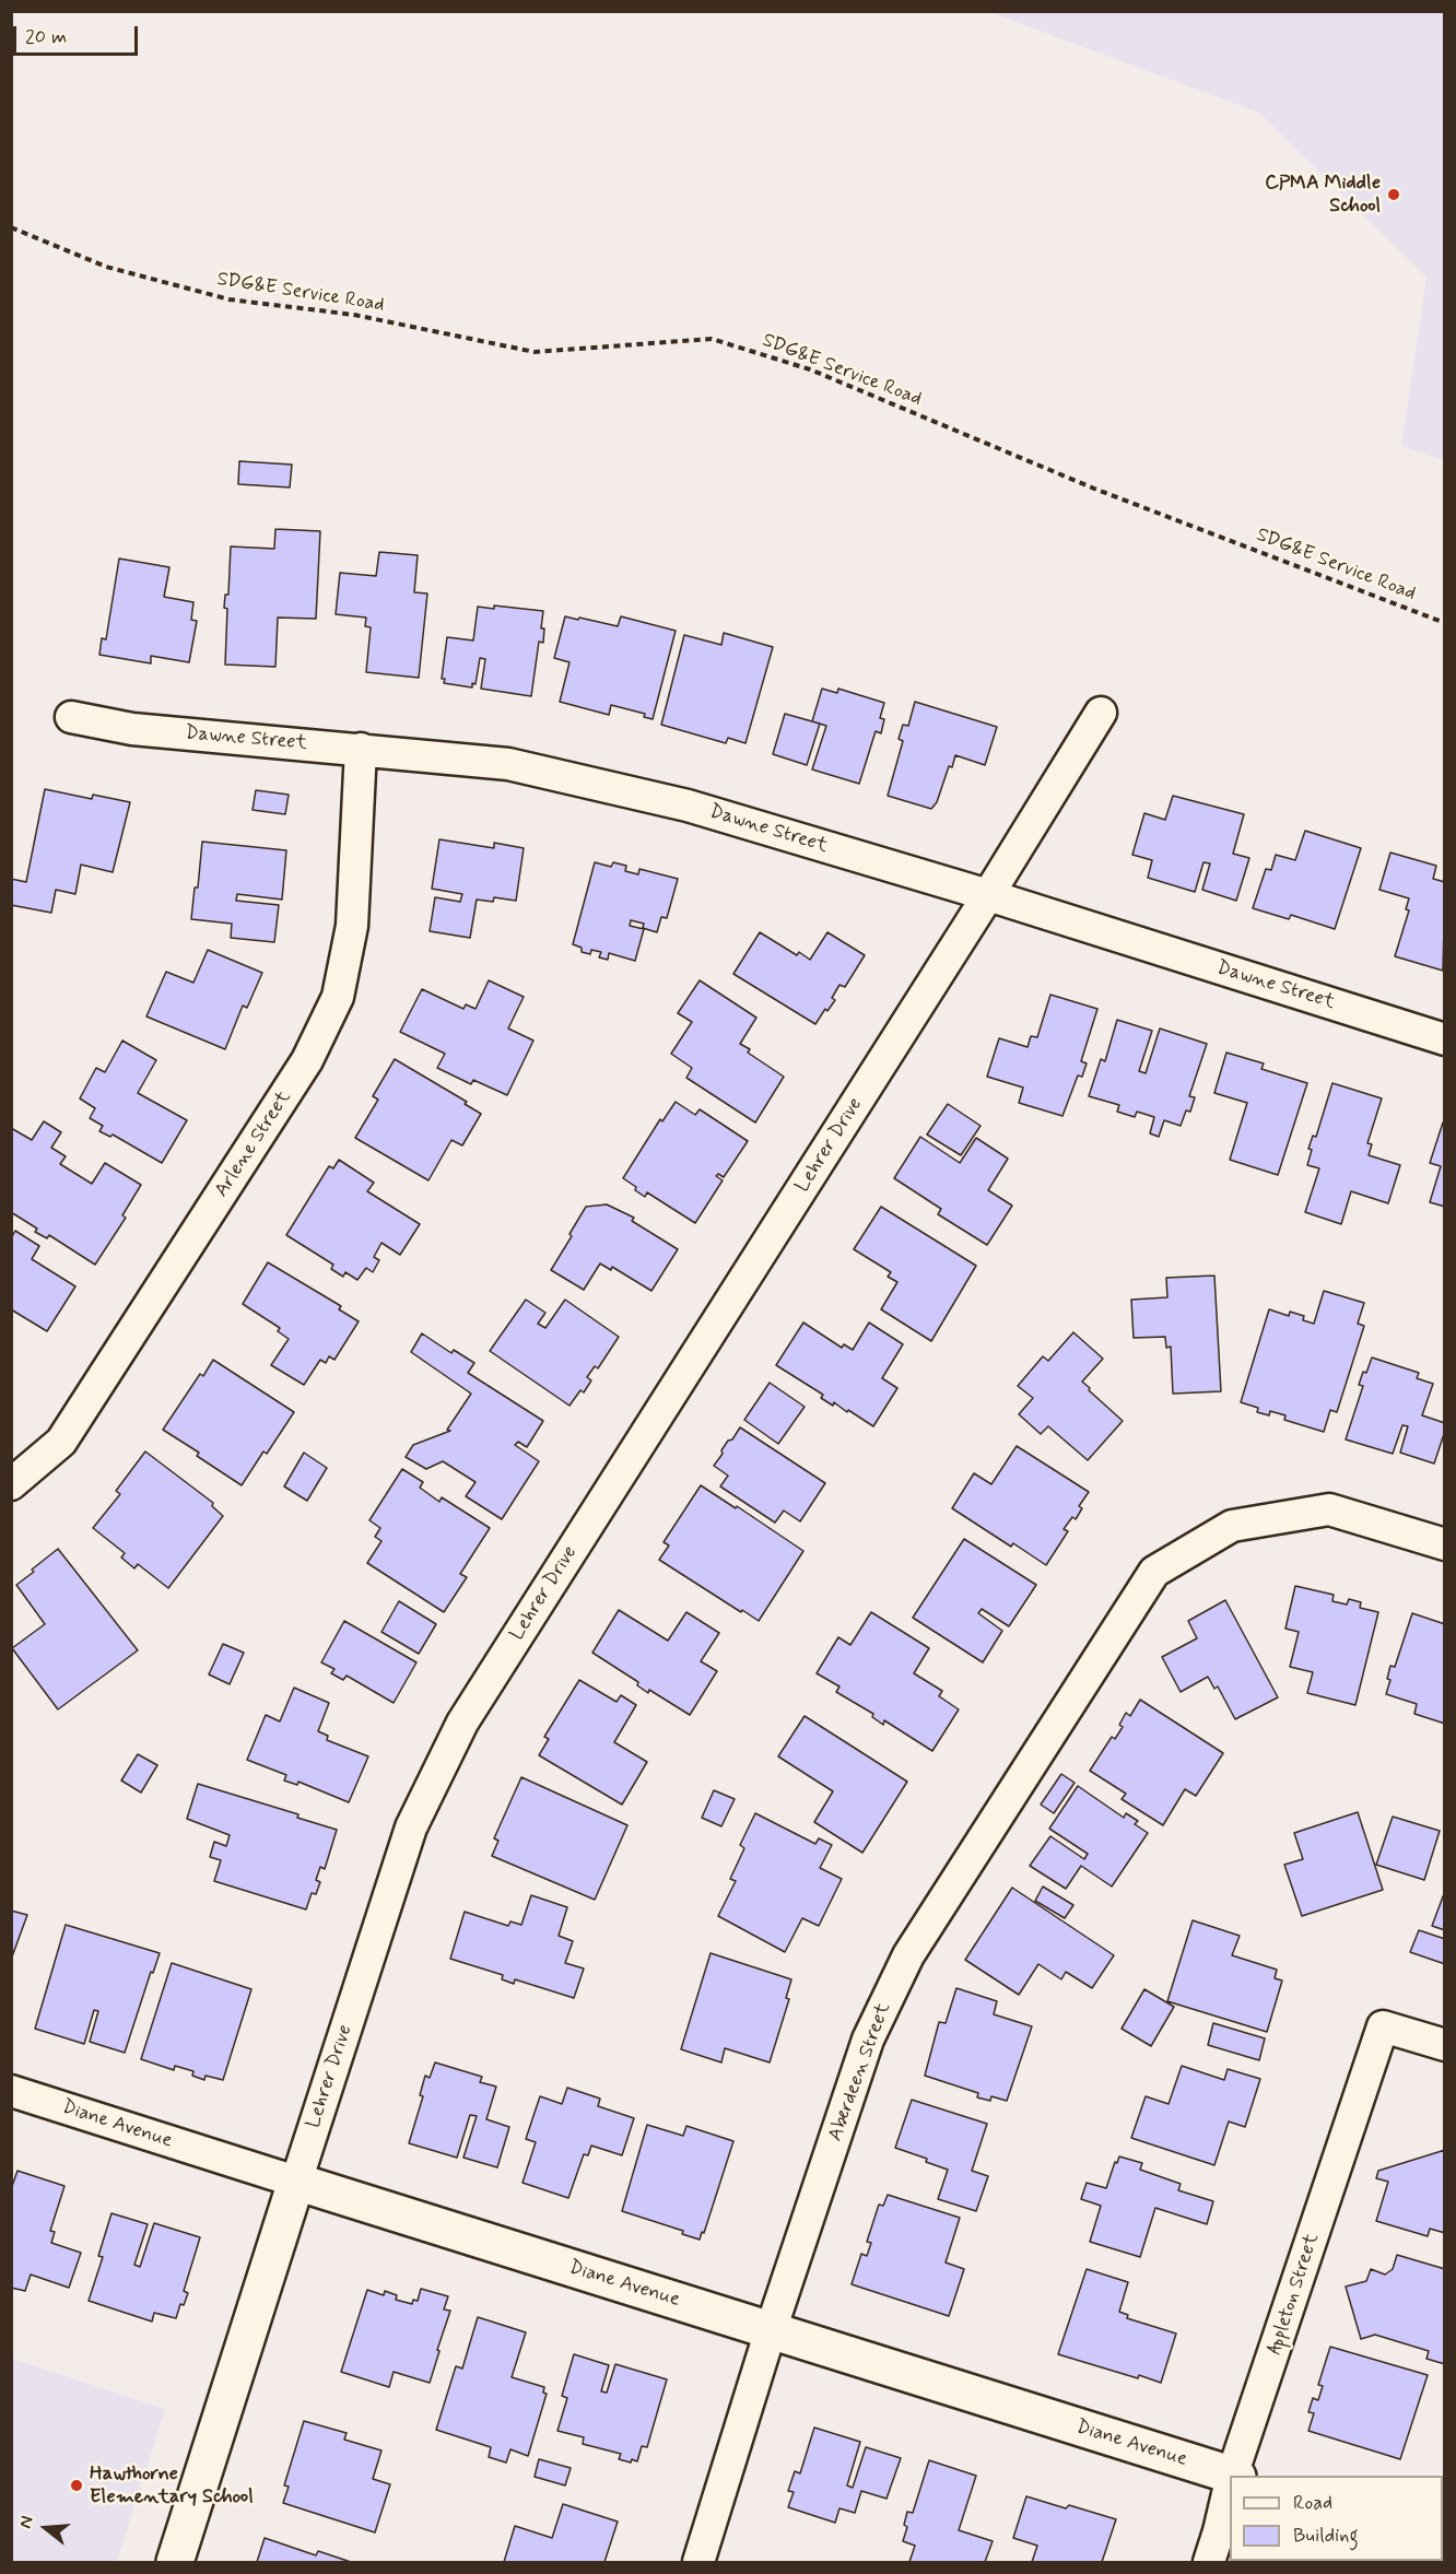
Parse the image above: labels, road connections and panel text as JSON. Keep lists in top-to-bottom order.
{
  "streets": {
    "street": [
      "Dawne Street",
      "Arlene Street",
      "Lehrer Drive",
      "Aberdeen Street",
      "Diane Avenue",
      "Appleton Street"
    ],
    "path": ["SDG&E Service Road"]
  },
  "crossings": [
    ["Dawne Street", "Arlene Street"],
    ["Dawne Street", "Lehrer Drive"],
    ["Lehrer Drive", "Diane Avenue"],
    ["Aberdeen Street", "Diane Avenue"]
  ],
  "places": ["CPMA Middle School", "Hawthorne Elementary School"],
  "legend": ["Road", "Building"],
  "scale_bar": "20 m",
  "north": "left"
}
